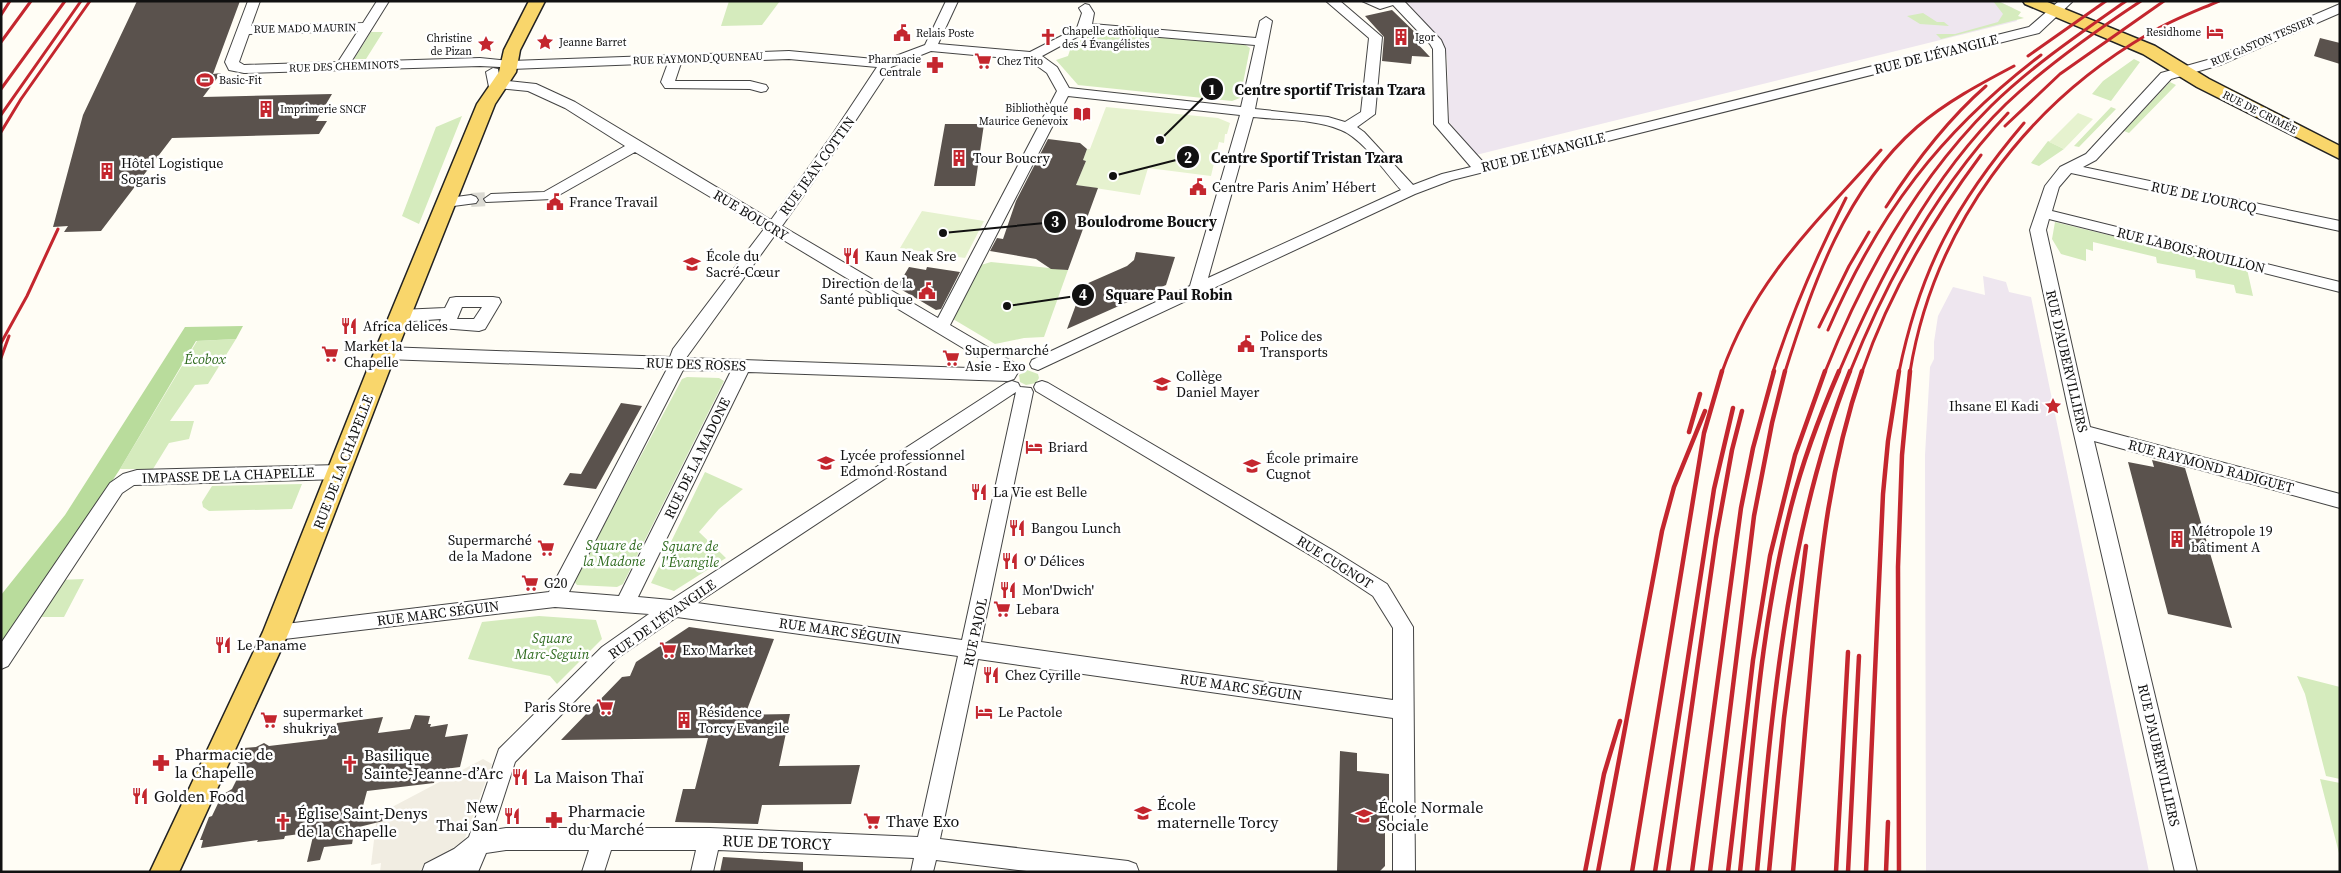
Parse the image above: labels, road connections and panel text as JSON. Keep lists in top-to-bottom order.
{
  "streets": {
    "main road": ["RUE DE CRIMÉE", "RUE DE LA CHAPELLE"],
    "street": [
      "RUE MADO MAURIN",
      "RUE GASTON TESSIER",
      "RUE DE L'ÉVANGILE",
      "RUE RAYMOND QUENEAU",
      "RUE DES CHEMINOTS",
      "RUE JEAN COTTIN",
      "RUE DE L'OURCQ",
      "RUE BOUCRY",
      "RUE LABOIS-ROUILLON",
      "RUE D'AUBERVILLIERS",
      "RUE DES ROSES",
      "RUE DE LA MADONE",
      "RUE RAYMOND RADIGUET",
      "IMPASSE DE LA CHAPELLE",
      "RUE CUGNOT",
      "RUE MARC SÉGUIN",
      "RUE PAJOL",
      "RUE DE TORCY"
    ]
  },
  "crossings": [
    ["RUE MADO MAURIN", "RUE DES CHEMINOTS"],
    ["RUE GASTON TESSIER", "RUE DE CRIMÉE"],
    ["RUE GASTON TESSIER", "RUE D'AUBERVILLIERS"],
    ["RUE DE L'ÉVANGILE", "RUE BOUCRY"],
    ["RUE DE L'ÉVANGILE", "RUE DES ROSES"],
    ["RUE DE L'ÉVANGILE", "RUE CUGNOT"],
    ["RUE DE L'ÉVANGILE", "RUE MARC SÉGUIN"],
    ["RUE DE L'ÉVANGILE", "RUE PAJOL"],
    ["RUE DE L'ÉVANGILE", "RUE DE TORCY"],
    ["RUE RAYMOND QUENEAU", "RUE DES CHEMINOTS"],
    ["RUE RAYMOND QUENEAU", "RUE JEAN COTTIN"],
    ["RUE RAYMOND QUENEAU", "RUE BOUCRY"],
    ["RUE RAYMOND QUENEAU", "RUE DE LA CHAPELLE"],
    ["RUE DES CHEMINOTS", "RUE BOUCRY"],
    ["RUE DES CHEMINOTS", "RUE DE LA CHAPELLE"],
    ["RUE DE CRIMÉE", "RUE D'AUBERVILLIERS"],
    ["RUE JEAN COTTIN", "RUE BOUCRY"],
    ["RUE JEAN COTTIN", "RUE DES ROSES"],
    ["RUE DE L'OURCQ", "RUE D'AUBERVILLIERS"],
    ["RUE BOUCRY", "RUE DES ROSES"],
    ["RUE BOUCRY", "RUE DE LA CHAPELLE"],
    ["RUE BOUCRY", "RUE CUGNOT"],
    ["RUE BOUCRY", "RUE PAJOL"],
    ["RUE LABOIS-ROUILLON", "RUE D'AUBERVILLIERS"],
    ["RUE D'AUBERVILLIERS", "RUE RAYMOND RADIGUET"],
    ["RUE DES ROSES", "RUE DE LA MADONE"],
    ["RUE DES ROSES", "RUE DE LA CHAPELLE"],
    ["RUE DES ROSES", "RUE CUGNOT"],
    ["RUE DES ROSES", "RUE PAJOL"],
    ["RUE DE LA MADONE", "RUE MARC SÉGUIN"],
    ["RUE DE LA CHAPELLE", "IMPASSE DE LA CHAPELLE"],
    ["RUE DE LA CHAPELLE", "RUE MARC SÉGUIN"],
    ["RUE CUGNOT", "RUE MARC SÉGUIN"],
    ["RUE CUGNOT", "RUE PAJOL"],
    ["RUE MARC SÉGUIN", "RUE PAJOL"],
    ["RUE PAJOL", "RUE DE TORCY"]
  ],
  "parks": [
    "Écobox",
    "Square de la Madone",
    "Square de l'Évangile",
    "Square Marc-Seguin"
  ],
  "places": {
    "hotel": ["Residhome", "Briard", "Le Pactole"],
    "public building": [
      "Relais Poste",
      "Centre Paris Anim’ Hébert",
      "France Travail",
      "Direction de la Santé publique",
      "Police des Transports"
    ],
    "church": ["Chapelle catholique des 4 Évangélistes", "Basilique Sainte-Jeanne-d’Arc", "Église Saint-Denys de la Chapelle"],
    "building": [
      "Igor",
      "Imprimerie SNCF",
      "Tour Boucry",
      "Hôtel Logistique Sogaris",
      "Métropole 19 bâtiment A",
      "Résidence Torcy Evangile"
    ],
    "place": ["Jeanne Barret", "Christine de Pizan", "Ihsane El Kadi"],
    "supermarket": [
      "Chez Tito",
      "Market la Chapelle",
      "Supermarché Asie - Exo",
      "Supermarché de la Madone",
      "G20",
      "Lebara",
      "Exo Market",
      "Paris Store",
      "supermarket shukriya",
      "Thave Exo"
    ],
    "pharmacy": ["Pharmacie Centrale", "Pharmacie de la Chapelle", "Pharmacie du Marché"],
    "sports": ["Basic-Fit"],
    "library": ["Bibliothèque Maurice Genevoix"],
    "other": [
      "Centre sportif Tristan Tzara",
      "Centre Sportif Tristan Tzara",
      "Boulodrome Boucry",
      "Square Paul Robin"
    ],
    "restaurant": [
      "Kaun Neak Sre",
      "Africa delices",
      "La Vie est Belle",
      "Bangou Lunch",
      "O' Délices",
      "Mon'Dwich'",
      "Le Paname",
      "Chez Cyrille",
      "La Maison Thaï",
      "Golden Food",
      "New Thai San"
    ],
    "school or university": [
      "École du Sacré-Cœur",
      "Collège Daniel Mayer",
      "Lycée professionnel Edmond Rostand",
      "École primaire Cugnot",
      "École maternelle Torcy",
      "École Normale Sociale"
    ]
  }
}
